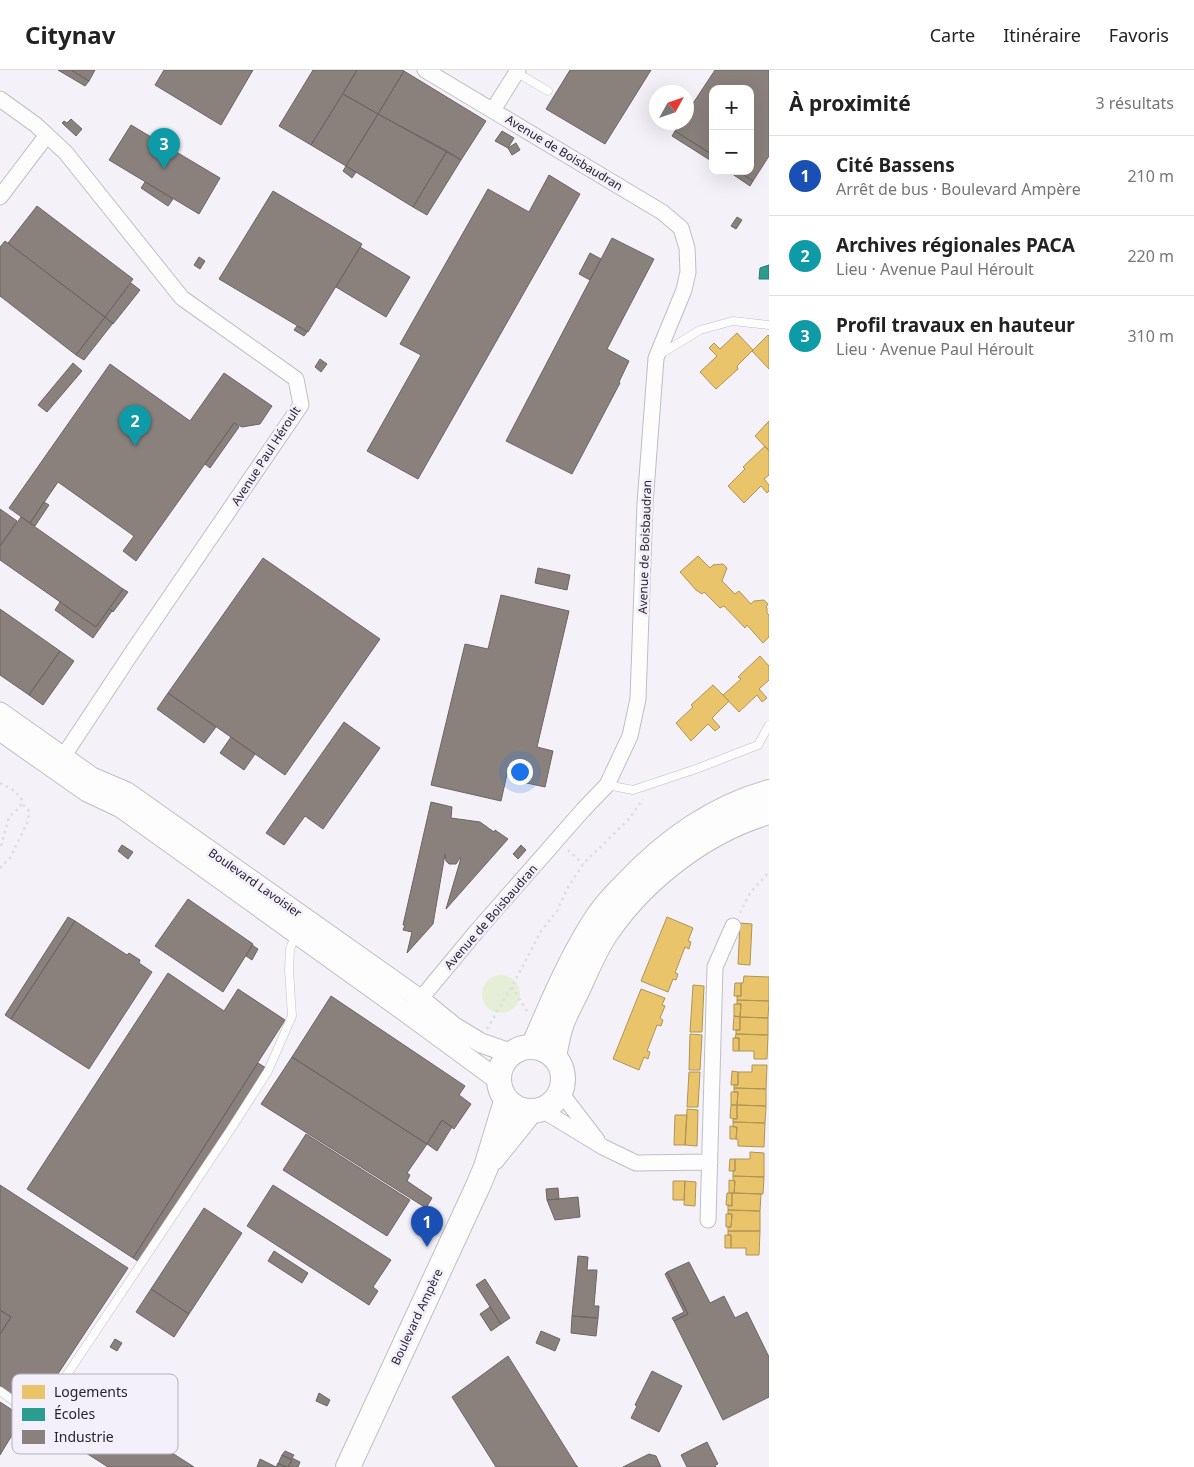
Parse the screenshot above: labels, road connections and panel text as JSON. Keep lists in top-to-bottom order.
{
  "streets": {
    "main road": ["Boulevard Ampère"],
    "street": ["Avenue de Boisbaudran", "Avenue Paul Héroult", "Boulevard Lavoisier"]
  },
  "crossings": [
    ["Avenue de Boisbaudran", "Boulevard Lavoisier"],
    ["Avenue Paul Héroult", "Boulevard Lavoisier"],
    ["Boulevard Lavoisier", "Boulevard Ampère"]
  ],
  "legend": ["Logements", "Écoles", "Industrie"],
  "north": "top right",
  "page": {
    "header": "Citynav",
    "nav": ["Carte", "Itinéraire", "Favoris"],
    "heading": ["À proximité", "3 résultats"],
    "map_buttons": ["+", "−"],
    "pins": ["3", "2", "1"],
    "list": [
      {
        "mark": "1",
        "name": "Cité Bassens",
        "note": "Arrêt de bus · Boulevard Ampère",
        "value": "210 m"
      },
      {
        "mark": "2",
        "name": "Archives régionales PACA",
        "note": "Lieu · Avenue Paul Héroult",
        "value": "220 m"
      },
      {
        "mark": "3",
        "name": "Profil travaux en hauteur",
        "note": "Lieu · Avenue Paul Héroult",
        "value": "310 m"
      }
    ]
  }
}
